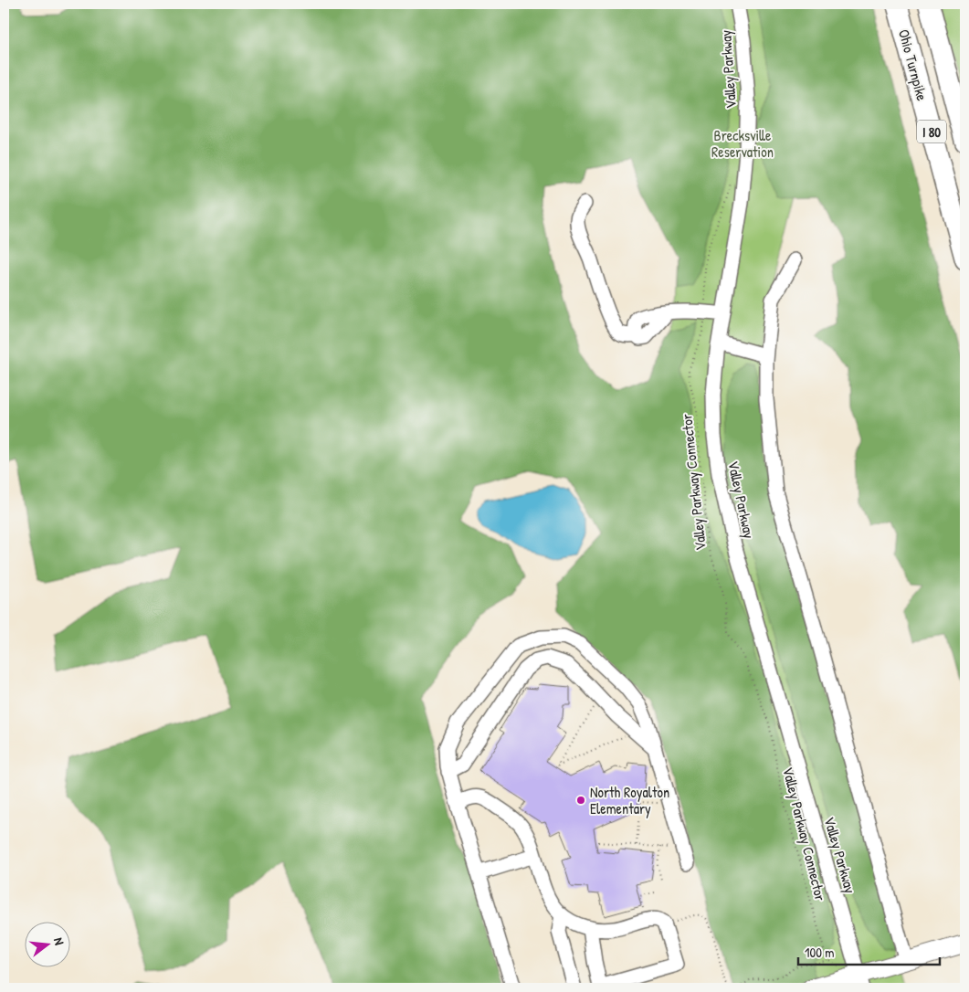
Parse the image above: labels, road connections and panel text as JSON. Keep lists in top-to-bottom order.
{
  "streets": {
    "highway": ["Ohio Turnpike", "I 80"],
    "street": ["Valley Parkway"],
    "path": ["Valley Parkway Connector"]
  },
  "parks": ["Brecksville Reservation"],
  "places": ["North Royalton Elementary"],
  "scale_bar": "100 m",
  "north": "right"
}
